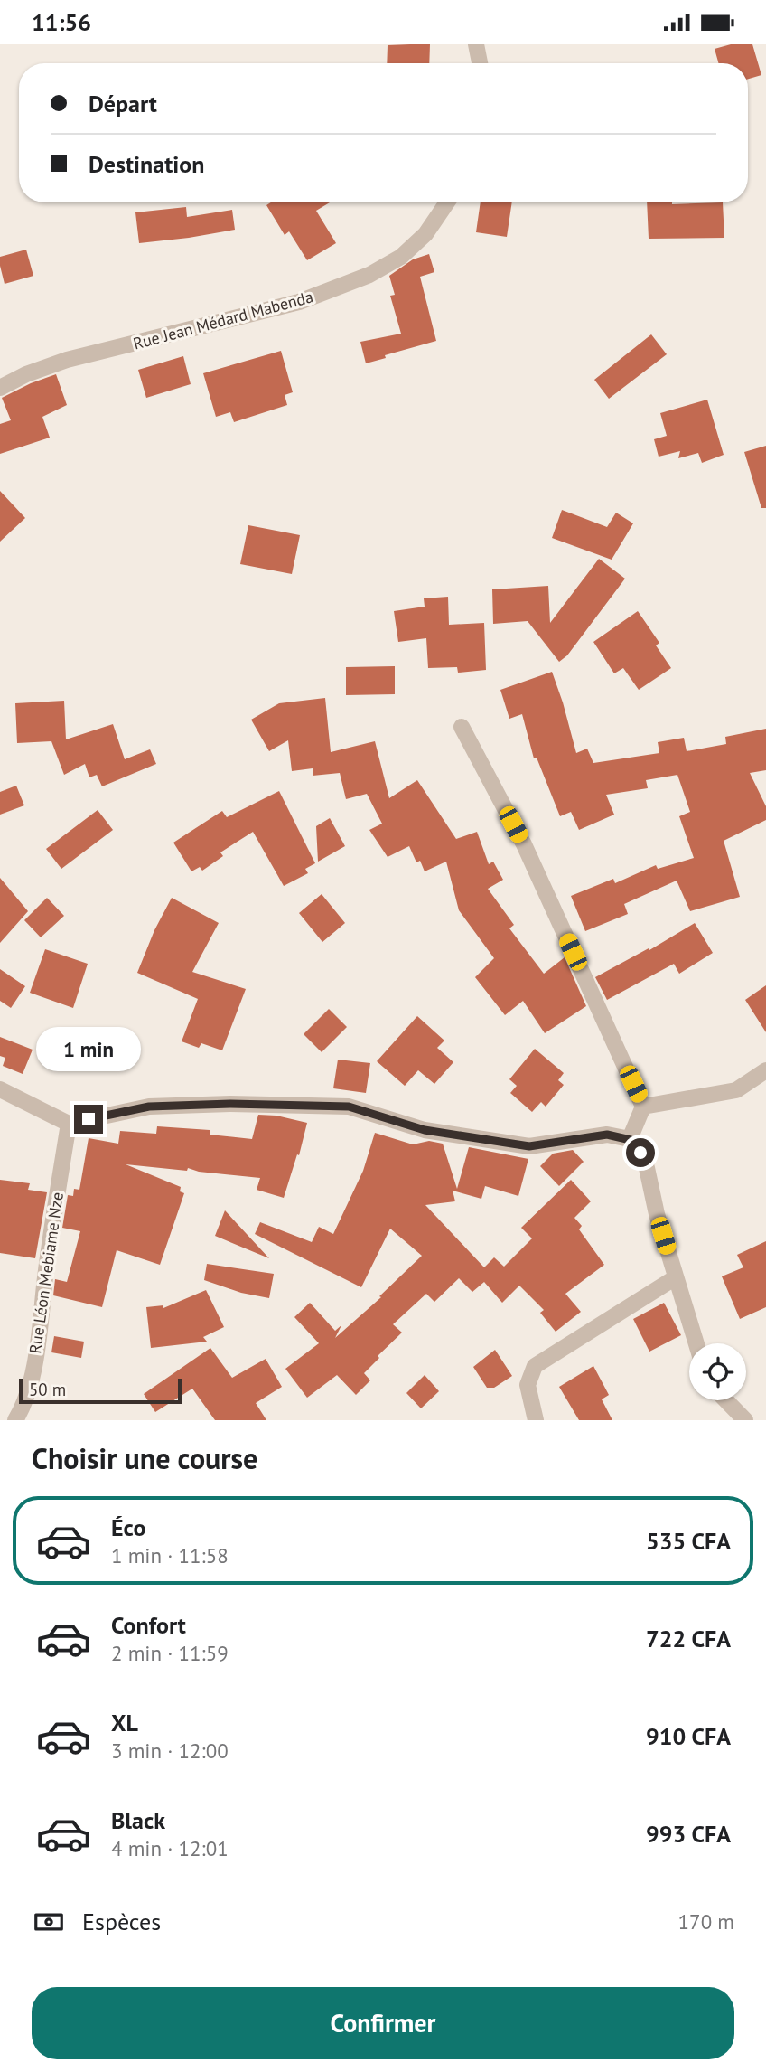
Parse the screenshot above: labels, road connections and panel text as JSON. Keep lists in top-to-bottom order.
{
  "streets": {
    "street": ["Rue Jean Médard Mabenda", "Rue Léon Mebiame Nze"]
  },
  "scale_bar": "50 m",
  "page": {
    "status": "11:56",
    "banner": ["Départ", "Destination"],
    "bubble": "1 min",
    "scale": "50 m",
    "heading": "Choisir une course",
    "list": [
      {
        "name": "Éco",
        "note": "1 min · 11:58",
        "value": "535 CFA"
      },
      {
        "name": "Confort",
        "note": "2 min · 11:59",
        "value": "722 CFA"
      },
      {
        "name": "XL",
        "note": "3 min · 12:00",
        "value": "910 CFA"
      },
      {
        "name": "Black",
        "note": "4 min · 12:01",
        "value": "993 CFA"
      }
    ],
    "pay": ["Espèces", "170 m"],
    "buttons": "Confirmer"
  }
}
